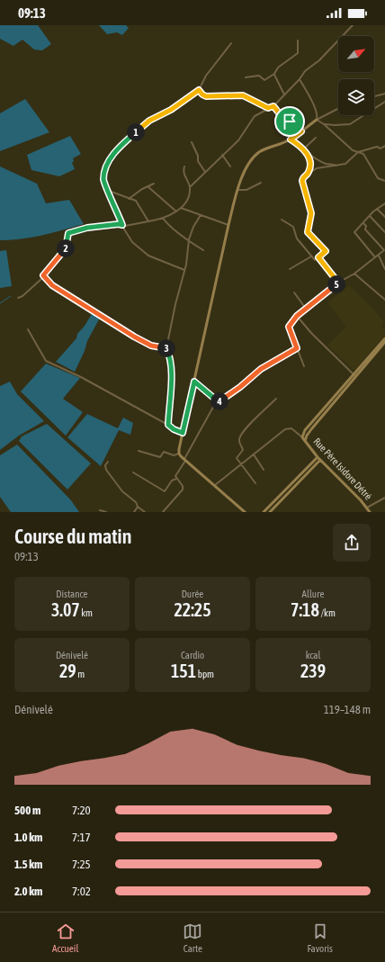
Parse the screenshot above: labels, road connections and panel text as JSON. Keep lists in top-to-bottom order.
{
  "streets": {
    "street": ["Rue Père Isidore Détré"]
  },
  "north": "top right",
  "page": {
    "status": "09:13",
    "pins": [
      "1",
      "2",
      "5",
      "3",
      "4"
    ],
    "heading": ["Course du matin", "09:13"],
    "stats": [
      ["Distance", "3.07 km"],
      ["Durée", "22:25"],
      ["Allure", "7:18 /km"],
      ["Dénivelé", "29 m"],
      ["Cardio", "151 bpm"],
      ["kcal", "239"]
    ],
    "chart": ["Dénivelé", "119–148 m"],
    "list": [
      {
        "name": "500 m",
        "note": "7:20"
      },
      {
        "name": "1.0 km",
        "note": "7:17"
      },
      {
        "name": "1.5 km",
        "note": "7:25"
      },
      {
        "name": "2.0 km",
        "note": "7:02"
      }
    ],
    "tabs": ["Accueil", "Carte", "Favoris"]
  }
}
